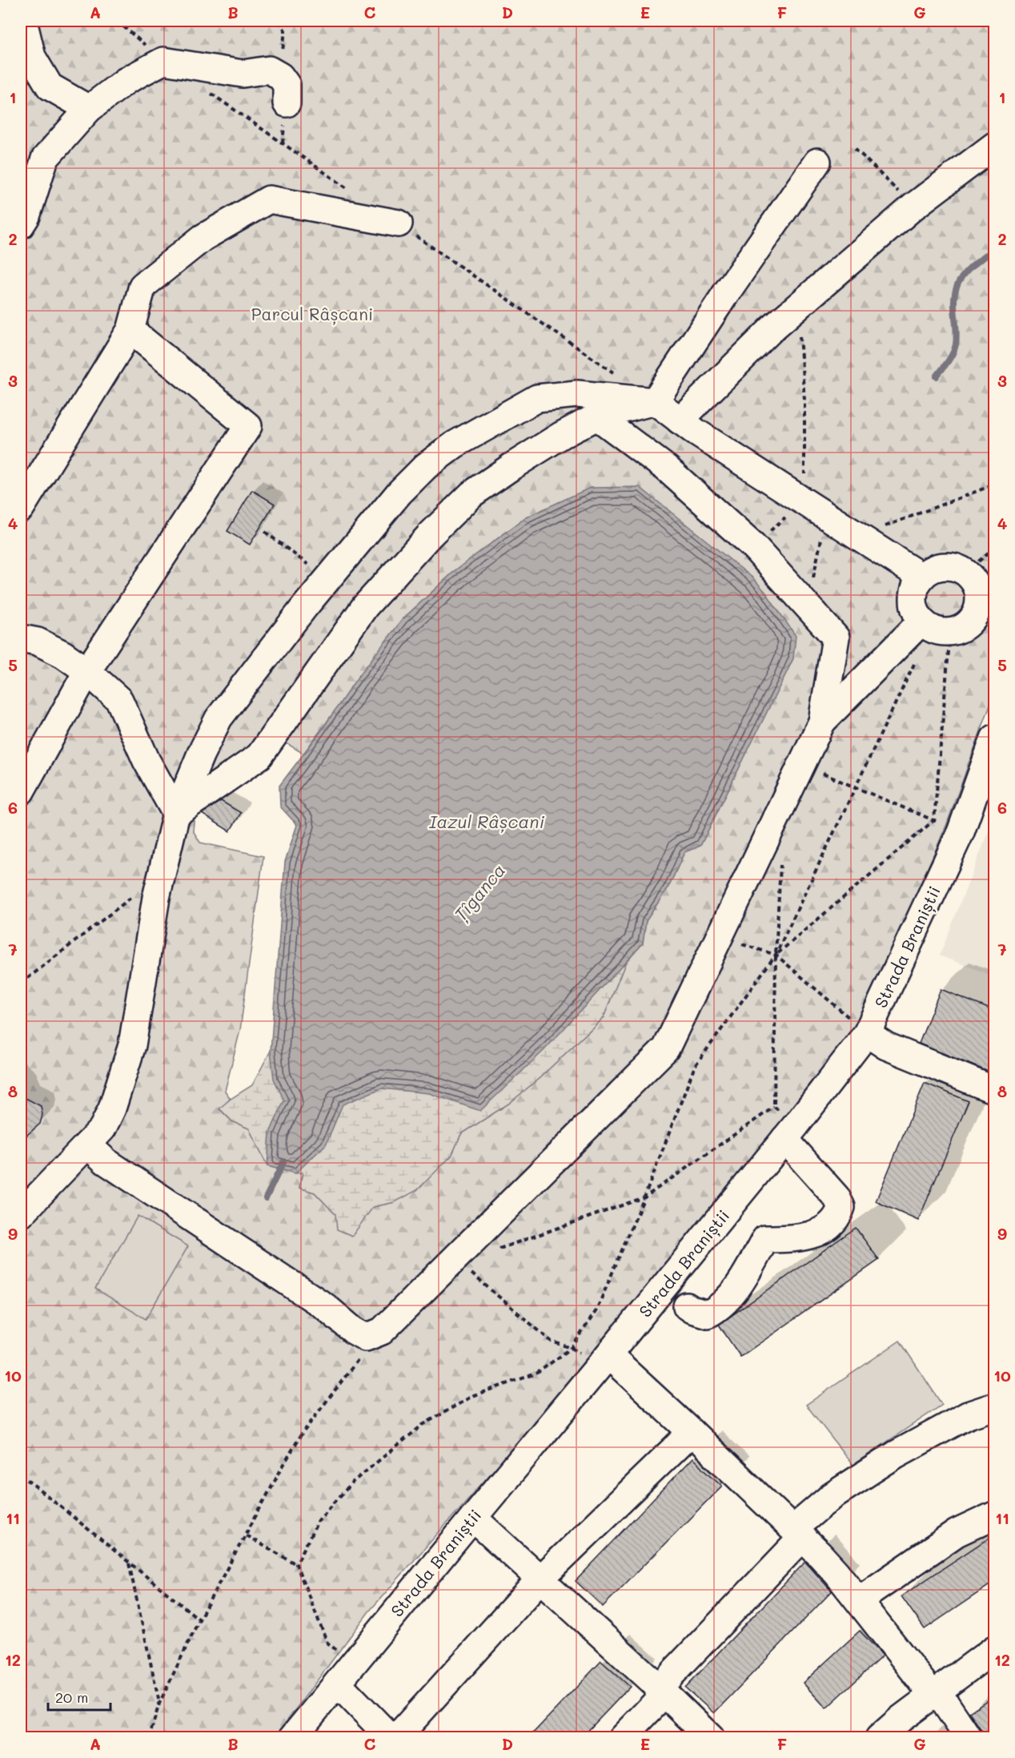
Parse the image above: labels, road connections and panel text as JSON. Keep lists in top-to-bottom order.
{
  "streets": {
    "street": ["Strada Braniștii"]
  },
  "water": ["Iazul Râșcani", "Țîganca"],
  "parks": ["Parcul Râșcani"],
  "scale_bar": "20 m",
  "grid": {
    "columns": [
      "A",
      "B",
      "C",
      "D",
      "E",
      "F",
      "G"
    ],
    "rows": [
      "1",
      "2",
      "3",
      "4",
      "5",
      "6",
      "7",
      "8",
      "9",
      "10",
      "11",
      "12"
    ]
  }
}
